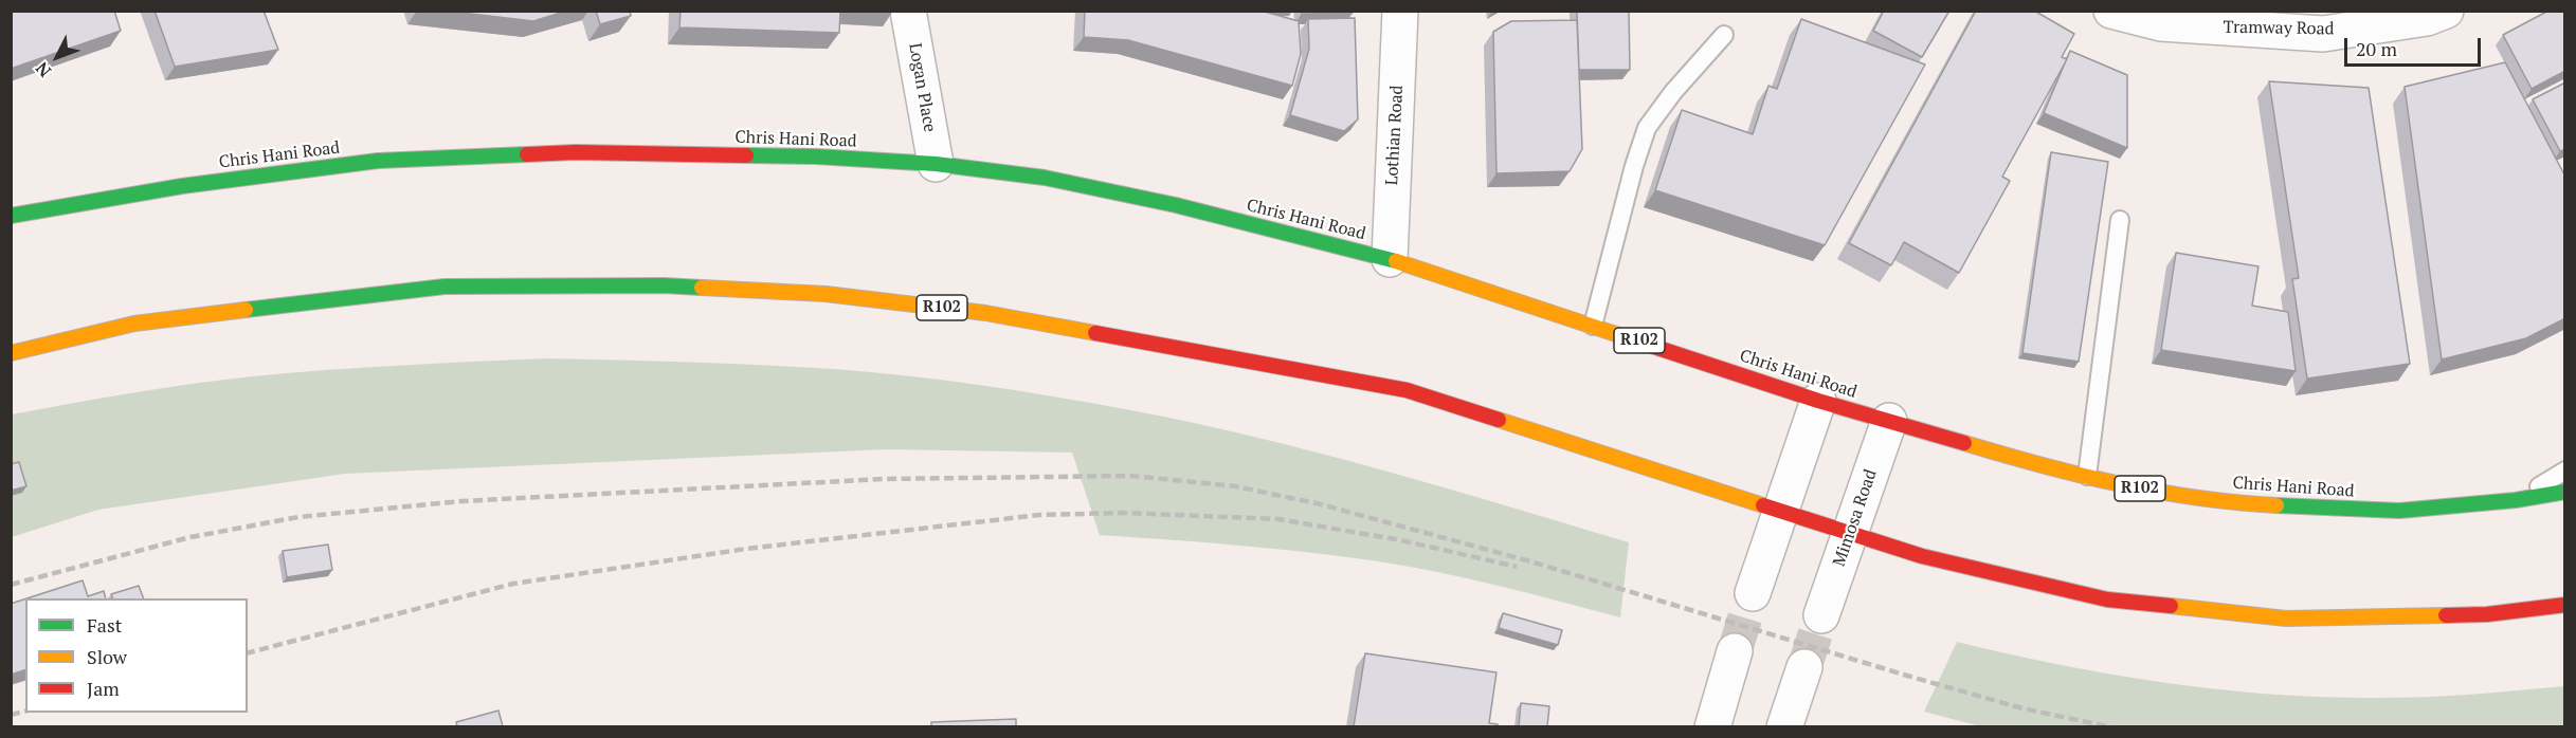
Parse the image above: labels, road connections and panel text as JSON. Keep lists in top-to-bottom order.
{
  "streets": {
    "main road": ["Chris Hani Road", "R102"],
    "street": [
      "Tramway Road",
      "Logan Place",
      "Lothian Road",
      "Mimosa Road"
    ]
  },
  "crossings": [
    ["Logan Place", "Chris Hani Road"],
    ["Lothian Road", "Chris Hani Road"],
    ["Chris Hani Road", "Mimosa Road"],
    ["R102", "Mimosa Road"]
  ],
  "legend": ["Fast", "Slow", "Jam"],
  "scale_bar": "20 m",
  "north": "bottom left"
}
